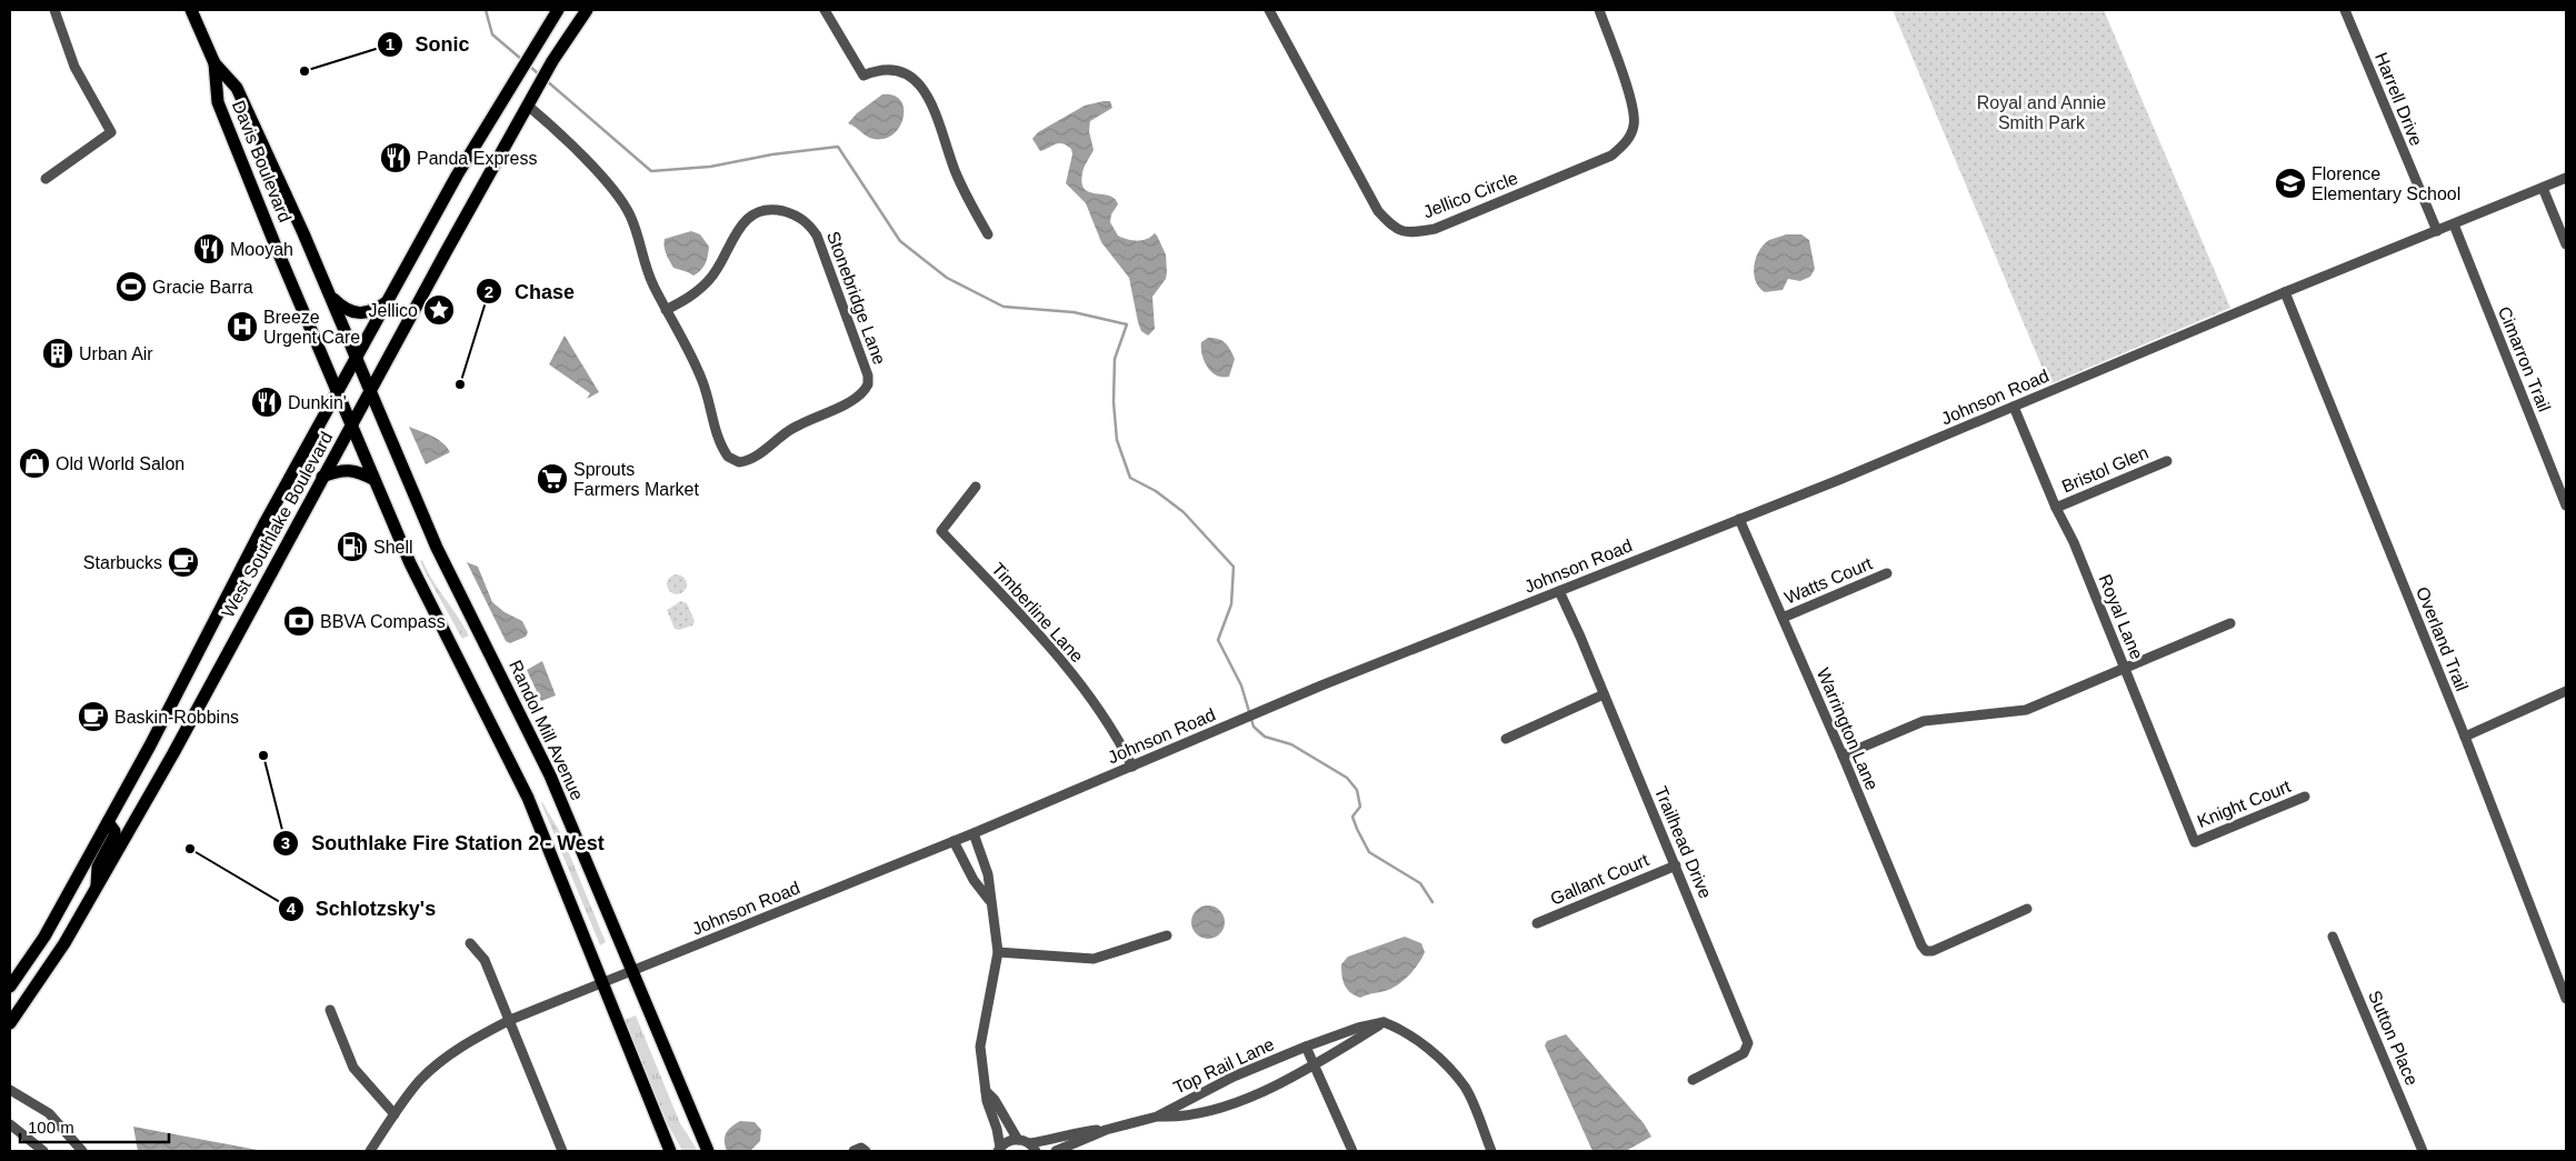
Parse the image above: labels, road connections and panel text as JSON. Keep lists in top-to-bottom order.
{
  "streets": {
    "main road": ["Davis Boulevard", "West Southlake Boulevard", "Randol Mill Avenue"],
    "street": [
      "Harrell Drive",
      "Jellico Circle",
      "Stonebridge Lane",
      "Cimarron Trail",
      "Johnson Road",
      "Bristol Glen",
      "Watts Court",
      "Timberline Lane",
      "Royal Lane",
      "Overland Trail",
      "Warrington Lane",
      "Knight Court",
      "Trailhead Drive",
      "Gallant Court",
      "Sutton Place",
      "Top Rail Lane"
    ]
  },
  "crossings": [
    ["Harrell Drive", "Johnson Road"],
    ["Davis Boulevard", "West Southlake Boulevard"],
    ["Davis Boulevard", "Randol Mill Avenue"],
    ["Stonebridge Lane", "West Southlake Boulevard"],
    ["Cimarron Trail", "Johnson Road"],
    ["Johnson Road", "Timberline Lane"],
    ["Johnson Road", "Royal Lane"],
    ["Johnson Road", "Overland Trail"],
    ["Johnson Road", "Warrington Lane"],
    ["Johnson Road", "Randol Mill Avenue"],
    ["Johnson Road", "Trailhead Drive"],
    ["Bristol Glen", "Royal Lane"],
    ["West Southlake Boulevard", "Randol Mill Avenue"],
    ["Watts Court", "Warrington Lane"],
    ["Royal Lane", "Knight Court"],
    ["Trailhead Drive", "Gallant Court"]
  ],
  "parks": ["Royal and Annie Smith Park"],
  "places": {
    "other": [
      "Sonic",
      "Chase",
      "Southlake Fire Station 2 - West",
      "Schlotzsky's"
    ],
    "restaurant": ["Panda Express", "Mooyah", "Dunkin'"],
    "school or university": ["Florence Elementary School"],
    "sports": ["Gracie Barra"],
    "place": ["Jellico"],
    "hospital": ["Breeze Urgent Care"],
    "building": ["Urban Air"],
    "shop": ["Old World Salon"],
    "supermarket": ["Sprouts Farmers Market"],
    "fuel station": ["Shell"],
    "cafe": ["Starbucks", "Baskin-Robbins"],
    "bank": ["BBVA Compass"]
  },
  "scale_bar": "100 m"
}
